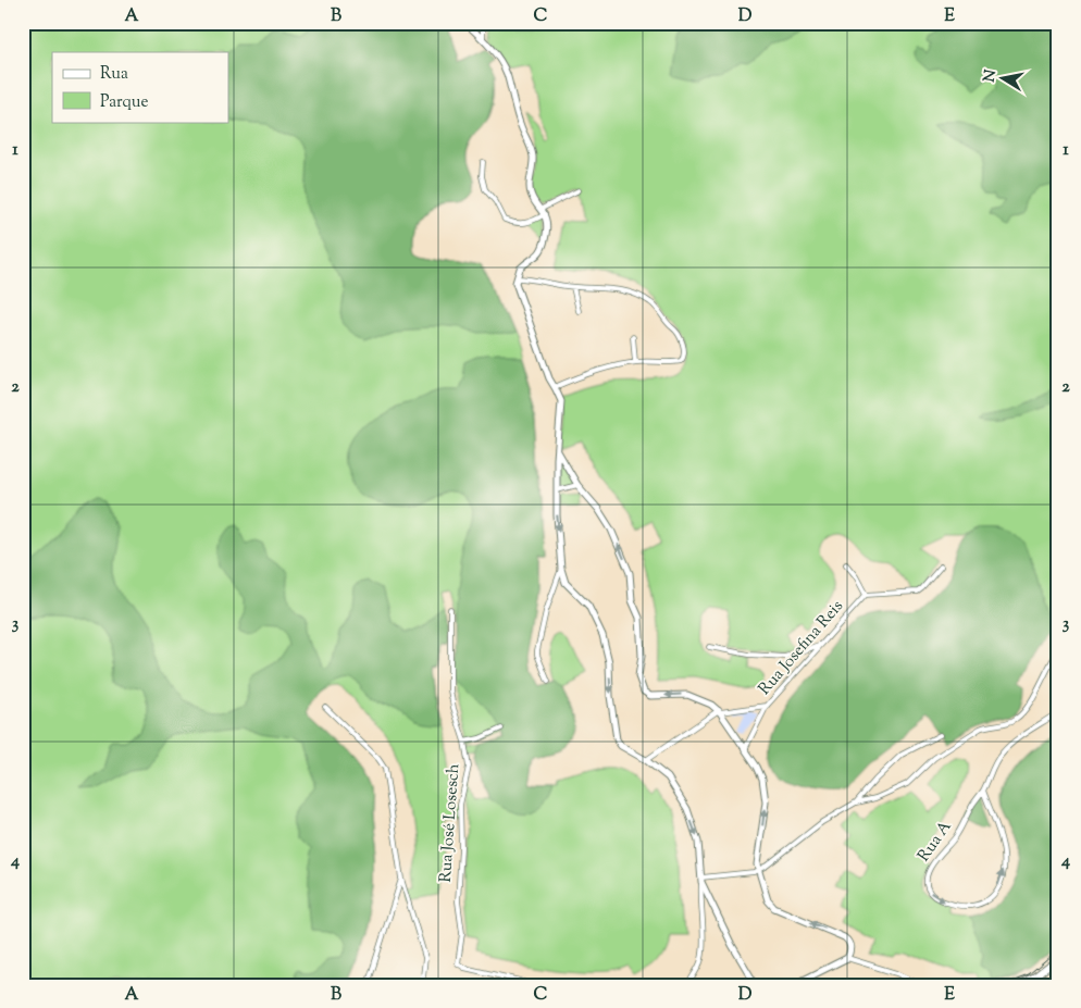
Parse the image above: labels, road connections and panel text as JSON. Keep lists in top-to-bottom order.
{
  "streets": {
    "street": ["Rua Josefina Reis", "Rua José Losesch", "Rua A"]
  },
  "legend": ["Rua", "Parque"],
  "north": "left",
  "grid": {
    "columns": [
      "A",
      "B",
      "C",
      "D",
      "E"
    ],
    "rows": [
      "1",
      "2",
      "3",
      "4"
    ]
  }
}
